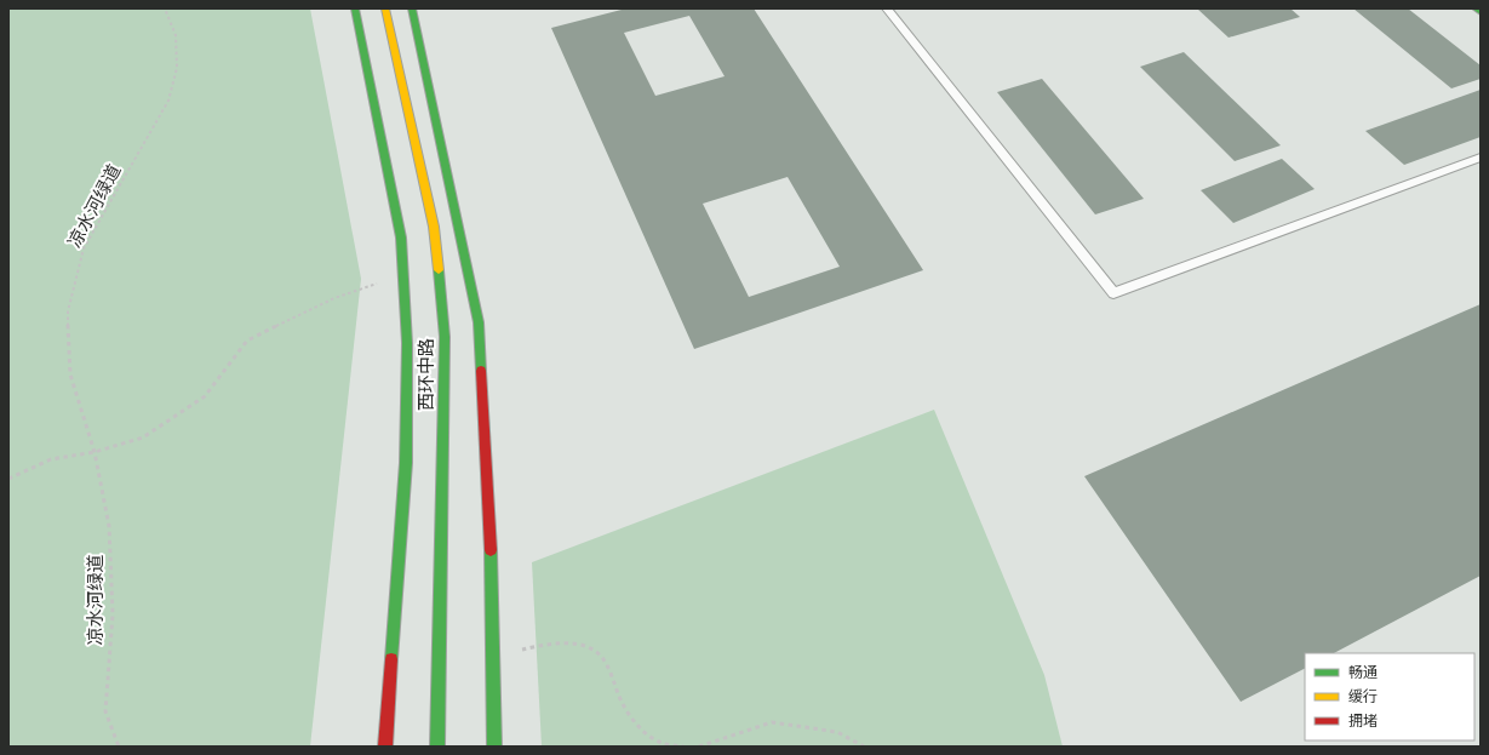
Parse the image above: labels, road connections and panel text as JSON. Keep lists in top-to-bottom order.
{
  "streets": {
    "main road": ["西环中路"],
    "path": ["凉水河绿道"]
  },
  "legend": ["畅通", "缓行", "拥堵"]
}
